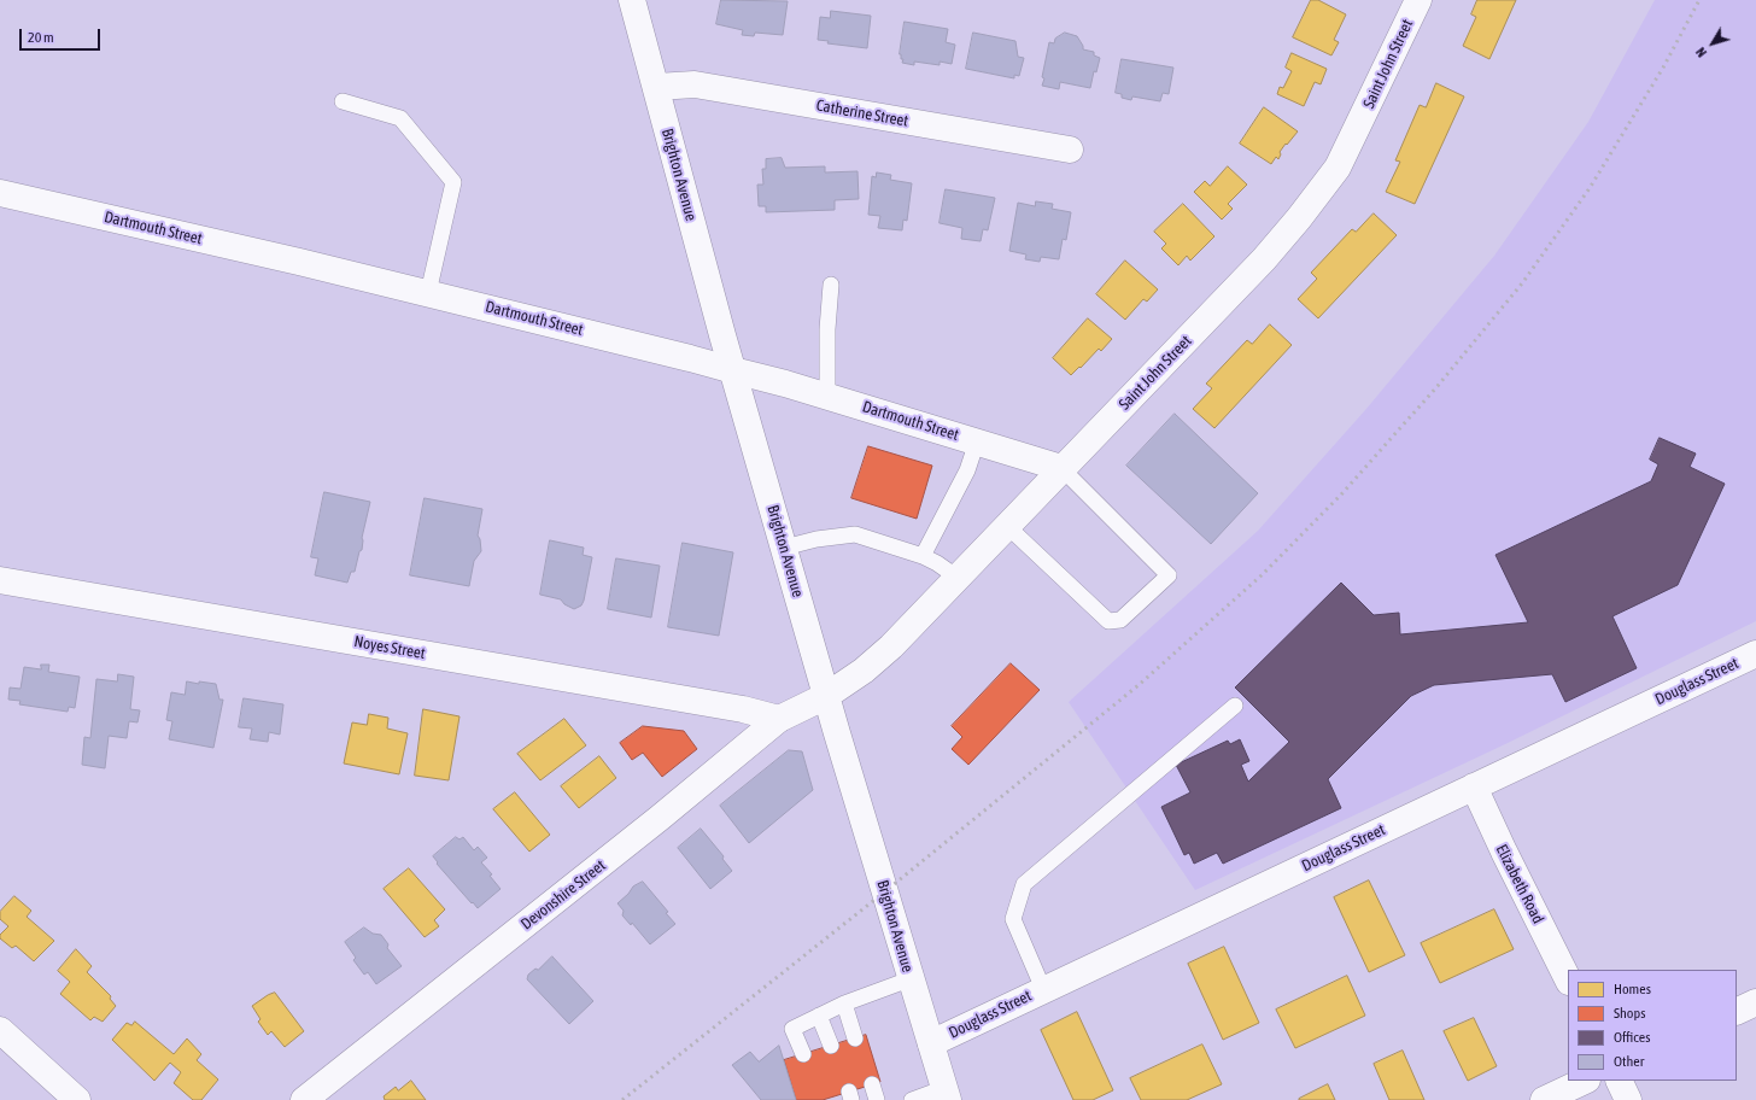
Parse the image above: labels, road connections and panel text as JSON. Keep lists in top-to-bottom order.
{
  "streets": {
    "street": [
      "Saint John Street",
      "Catherine Street",
      "Brighton Avenue",
      "Dartmouth Street",
      "Noyes Street",
      "Douglass Street",
      "Elizabeth Road",
      "Devonshire Street"
    ]
  },
  "crossings": [
    ["Saint John Street", "Brighton Avenue"],
    ["Saint John Street", "Dartmouth Street"],
    ["Saint John Street", "Devonshire Street"],
    ["Catherine Street", "Brighton Avenue"],
    ["Brighton Avenue", "Dartmouth Street"],
    ["Brighton Avenue", "Douglass Street"],
    ["Brighton Avenue", "Devonshire Street"],
    ["Noyes Street", "Devonshire Street"],
    ["Douglass Street", "Elizabeth Road"]
  ],
  "legend": [
    "Homes",
    "Shops",
    "Offices",
    "Other"
  ],
  "scale_bar": "20 m",
  "north": "bottom left"
}
